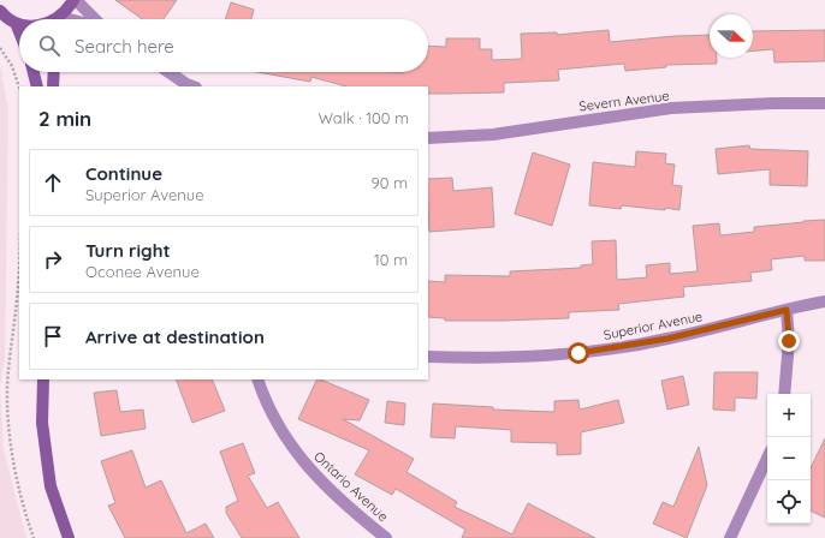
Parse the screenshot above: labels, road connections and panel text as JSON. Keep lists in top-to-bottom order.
{
  "streets": {
    "street": ["Severn Avenue", "Superior Avenue", "Ontario Avenue"]
  },
  "north": "right",
  "page": {
    "search": "Search here",
    "heading": ["2 min", "Walk · 100 m"],
    "list": [
      ["Continue", "Superior Avenue", "90 m"],
      ["Turn right", "Oconee Avenue", "10 m"],
      "Arrive at destination"
    ],
    "map_buttons": ["+", "−"]
  }
}
